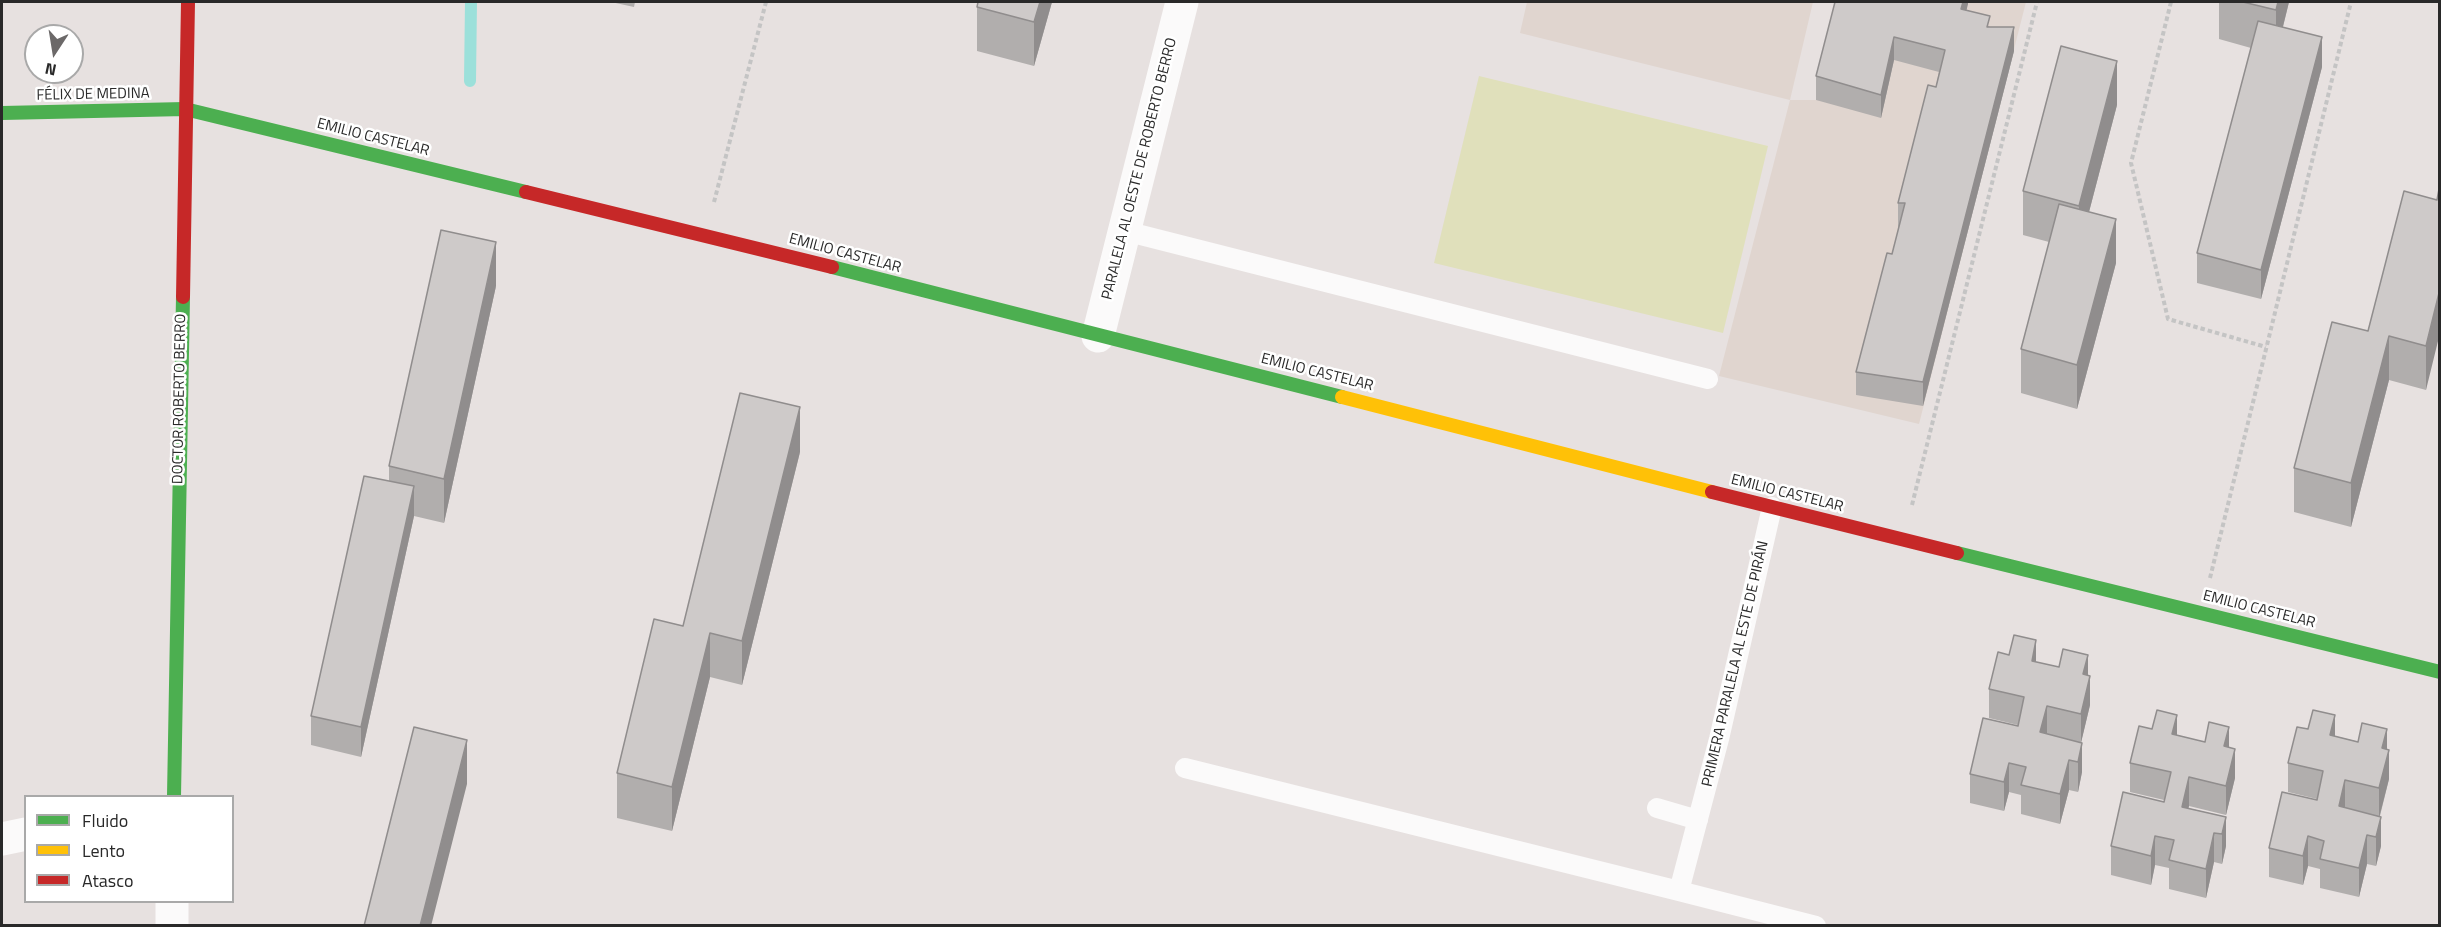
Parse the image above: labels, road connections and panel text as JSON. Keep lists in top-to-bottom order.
{
  "streets": {
    "street": [
      "FÉLIX DE MEDINA",
      "EMILIO CASTELAR",
      "PARALELA AL OESTE DE ROBERTO BERRO",
      "DOCTOR ROBERTO BERRO"
    ],
    "lane": ["PRIMERA PARALELA AL ESTE DE PIRÁN"]
  },
  "crossings": [
    ["FÉLIX DE MEDINA", "EMILIO CASTELAR"],
    ["FÉLIX DE MEDINA", "DOCTOR ROBERTO BERRO"],
    ["EMILIO CASTELAR", "PARALELA AL OESTE DE ROBERTO BERRO"],
    ["EMILIO CASTELAR", "DOCTOR ROBERTO BERRO"],
    ["EMILIO CASTELAR", "PRIMERA PARALELA AL ESTE DE PIRÁN"]
  ],
  "legend": ["Fluido", "Lento", "Atasco"],
  "north": "bottom"
}
